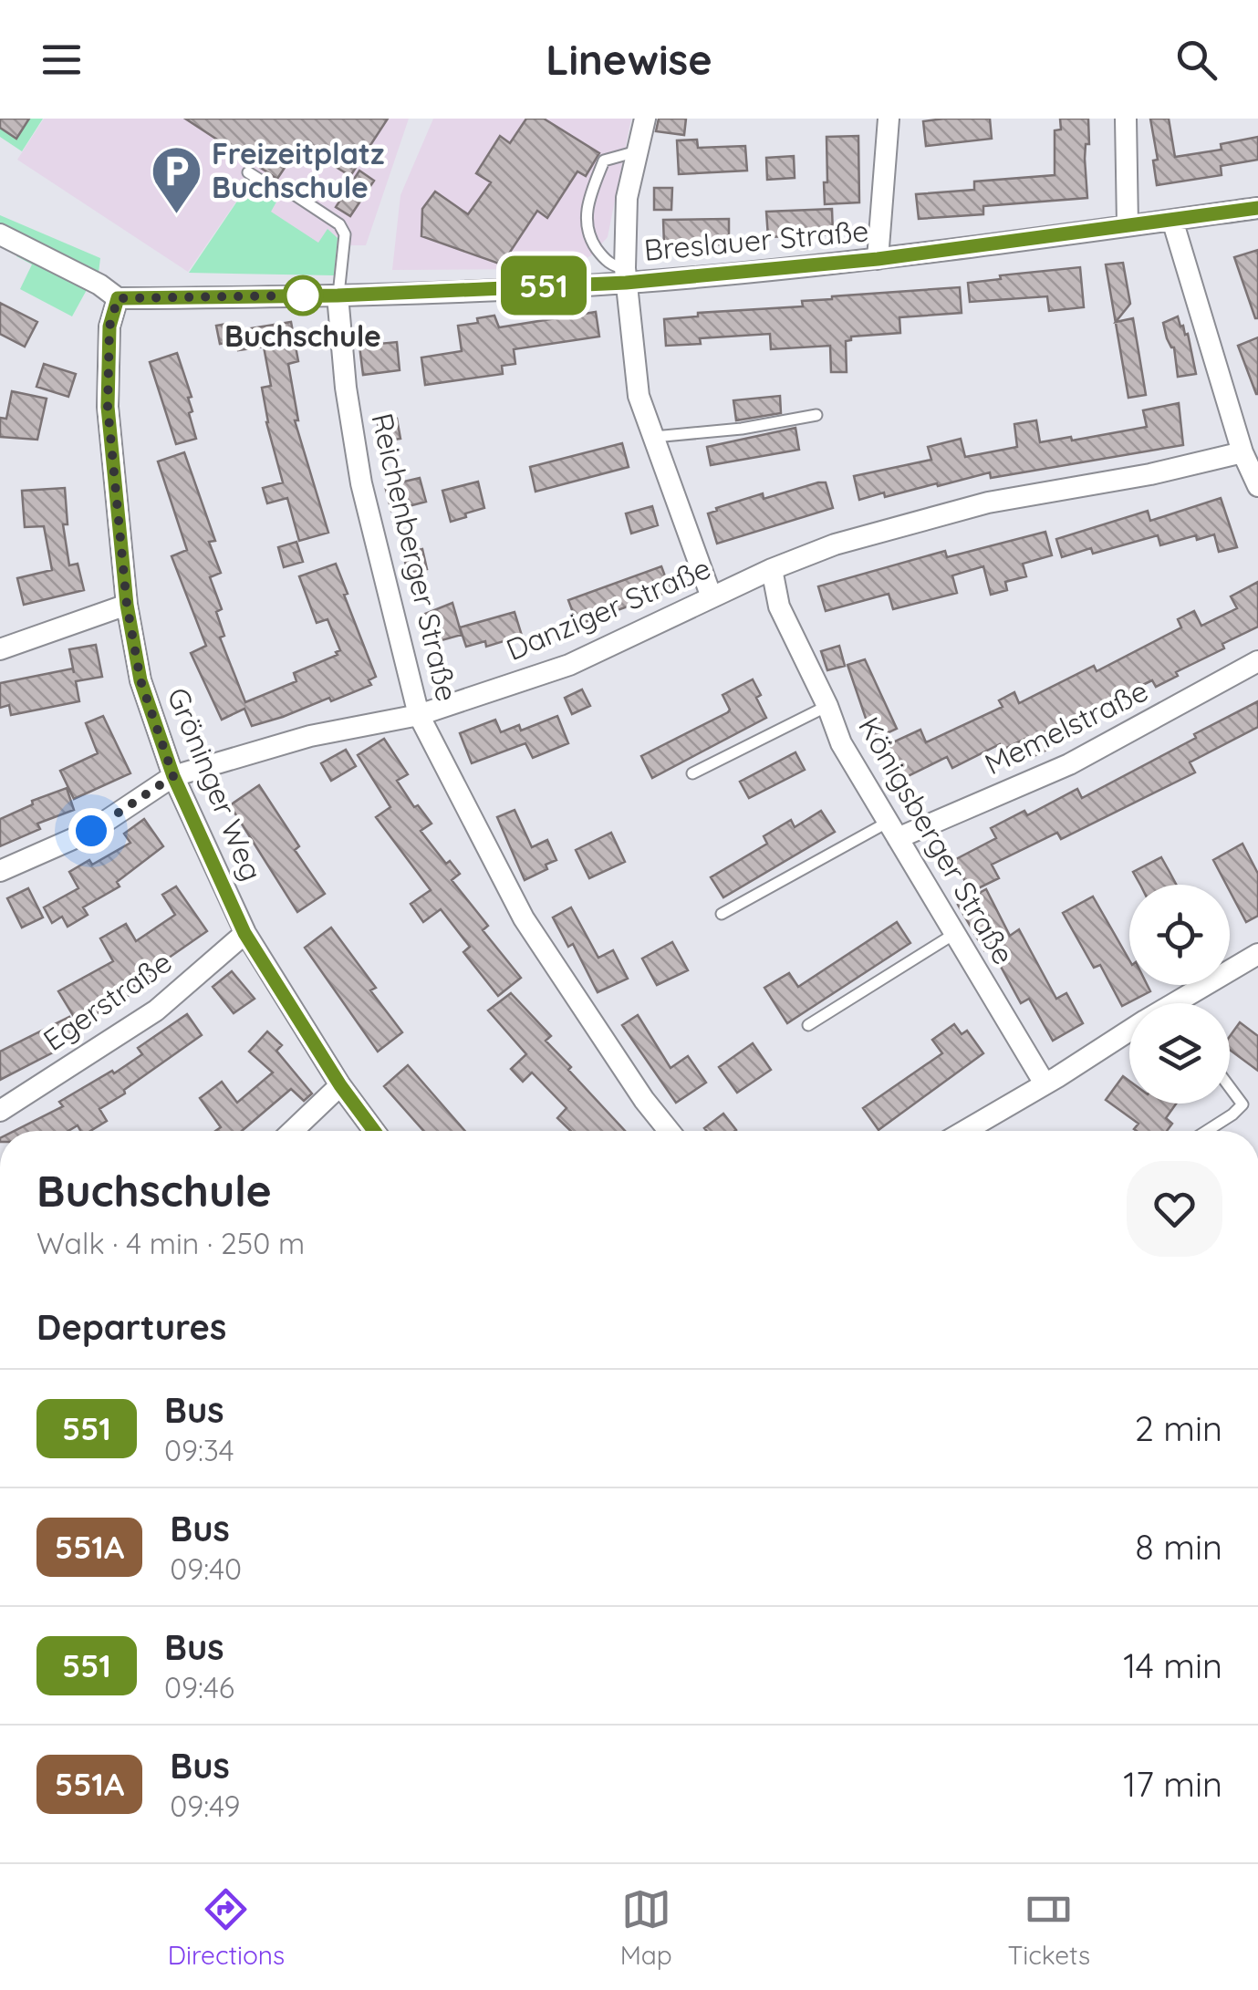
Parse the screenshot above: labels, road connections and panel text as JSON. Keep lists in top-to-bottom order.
{
  "streets": {
    "street": [
      "Breslauer Straße",
      "Reichenberger Straße",
      "Danziger Straße",
      "Memelstraße",
      "Gröninger Weg",
      "Königsberger Straße",
      "Egerstraße"
    ]
  },
  "crossings": [
    ["Breslauer Straße", "Reichenberger Straße"],
    ["Breslauer Straße", "Gröninger Weg"],
    ["Reichenberger Straße", "Danziger Straße"],
    ["Danziger Straße", "Gröninger Weg"],
    ["Danziger Straße", "Königsberger Straße"],
    ["Memelstraße", "Königsberger Straße"],
    ["Gröninger Weg", "Egerstraße"]
  ],
  "places": {
    "parking": ["Freizeitplatz Buchschule"],
    "other": ["Buchschule"]
  },
  "lines": ["bus line 551"],
  "page": {
    "header": "Linewise",
    "on_map": "551",
    "heading": [
      ["Buchschule", "Walk · 4 min · 250 m"],
      "Departures"
    ],
    "list": [
      {
        "mark": "551",
        "name": "Bus",
        "note": "09:34",
        "value": "2 min"
      },
      {
        "mark": "551A",
        "name": "Bus",
        "note": "09:40",
        "value": "8 min"
      },
      {
        "mark": "551",
        "name": "Bus",
        "note": "09:46",
        "value": "14 min"
      },
      {
        "mark": "551A",
        "name": "Bus",
        "note": "09:49",
        "value": "17 min"
      }
    ],
    "tabs": ["Directions", "Map", "Tickets"]
  }
}
